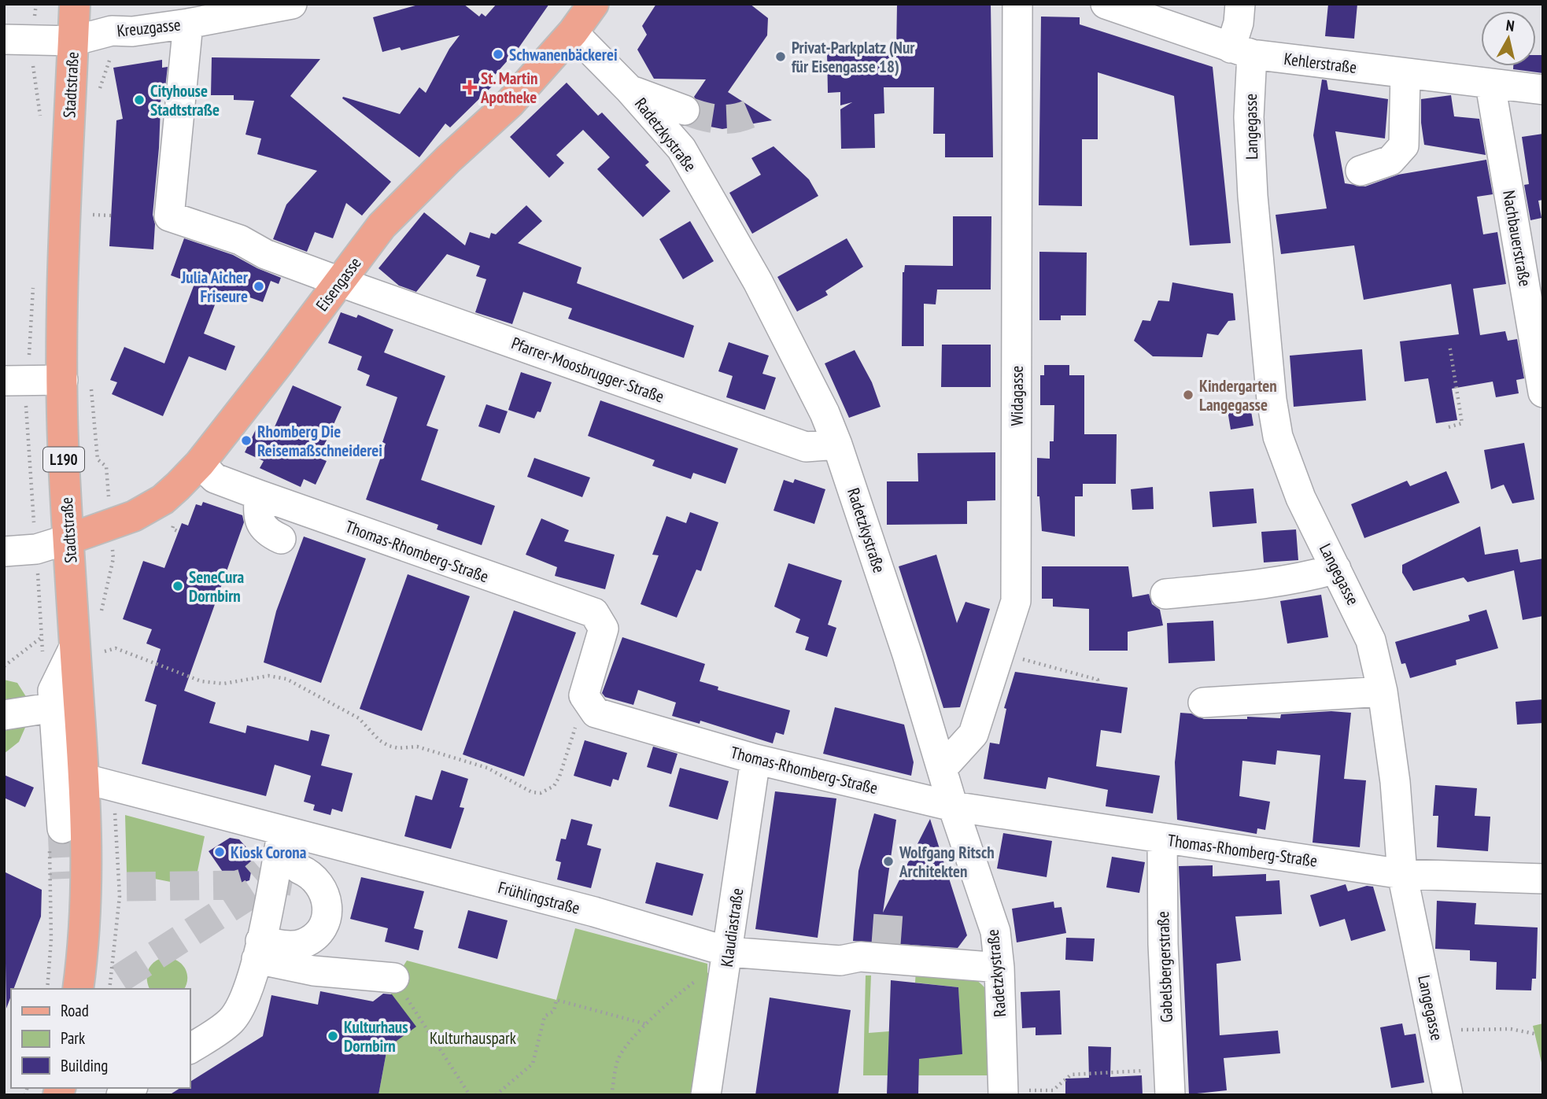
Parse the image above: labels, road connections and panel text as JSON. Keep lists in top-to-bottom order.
{
  "streets": {
    "main road": ["Stadtstraße", "Eisengasse", "L190"],
    "street": [
      "Kreuzgasse",
      "Kehlerstraße",
      "Langegasse",
      "Radetzkystraße",
      "Nachbauerstraße",
      "Pfarrer-Moosbrugger-Straße",
      "Widagasse",
      "Thomas-Rhomberg-Straße",
      "Frühlingstraße",
      "Klaudiastraße",
      "Gabelsbergerstraße"
    ]
  },
  "crossings": [
    ["Kreuzgasse", "Stadtstraße"],
    ["Kreuzgasse", "Pfarrer-Moosbrugger-Straße"],
    ["Kehlerstraße", "Langegasse"],
    ["Kehlerstraße", "Nachbauerstraße"],
    ["Stadtstraße", "Eisengasse"],
    ["Stadtstraße", "Frühlingstraße"],
    ["Langegasse", "Thomas-Rhomberg-Straße"],
    ["Radetzkystraße", "Eisengasse"],
    ["Radetzkystraße", "Pfarrer-Moosbrugger-Straße"],
    ["Radetzkystraße", "Widagasse"],
    ["Radetzkystraße", "Thomas-Rhomberg-Straße"],
    ["Radetzkystraße", "Frühlingstraße"],
    ["Eisengasse", "Pfarrer-Moosbrugger-Straße"],
    ["Eisengasse", "Thomas-Rhomberg-Straße"],
    ["Thomas-Rhomberg-Straße", "Klaudiastraße"],
    ["Thomas-Rhomberg-Straße", "Gabelsbergerstraße"],
    ["Frühlingstraße", "Klaudiastraße"]
  ],
  "parks": ["Kulturhauspark"],
  "places": {
    "other": [
      "Schwanenbäckerei",
      "Privat-Parkplatz (Nur für Eisengasse 18)",
      "Cityhouse Stadtstraße",
      "Julia Aicher Friseure",
      "Kindergarten Langegasse",
      "Rhomberg Die Reisemaßschneiderei",
      "SeneCura Dornbirn",
      "Kiosk Corona",
      "Wolfgang Ritsch Architekten",
      "Kulturhaus Dornbirn"
    ],
    "health": ["St. Martin Apotheke"]
  },
  "legend": ["Road", "Park", "Building"],
  "north": "top"
}
